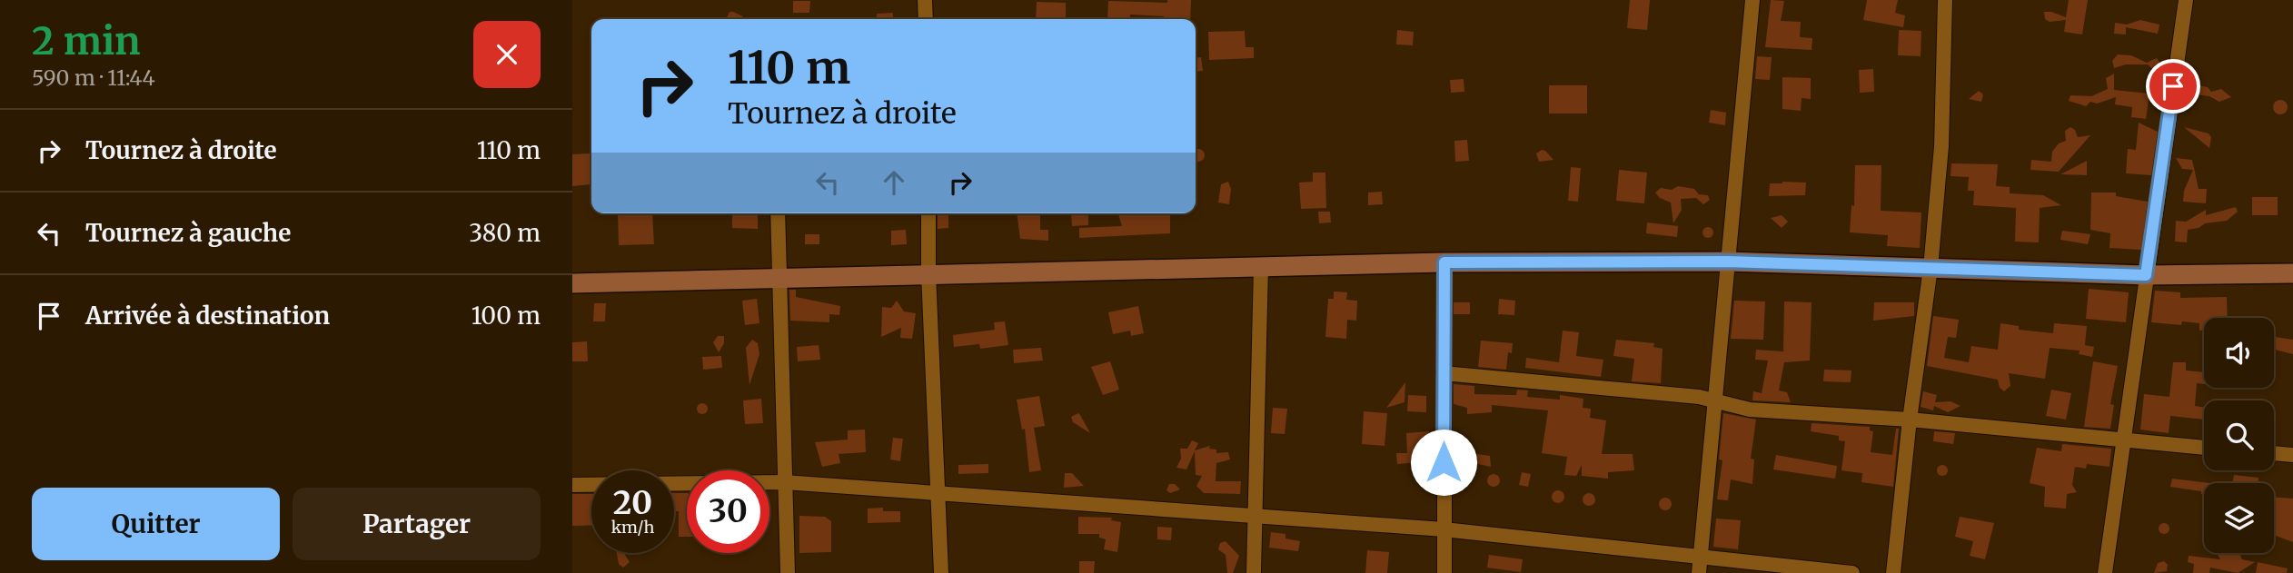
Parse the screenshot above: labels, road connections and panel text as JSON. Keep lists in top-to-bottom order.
{
  "page": {
    "heading": ["2 min", "590 m · 11:44"],
    "turn": ["110 m", "Tournez à droite"],
    "list": [
      {
        "name": "Tournez à droite",
        "value": "110 m"
      },
      {
        "name": "Tournez à gauche",
        "value": "380 m"
      },
      {
        "name": "Arrivée à destination",
        "value": "100 m"
      }
    ],
    "speed": "20 km/h",
    "limit": "30",
    "buttons": ["Quitter", "Partager"]
  }
}
